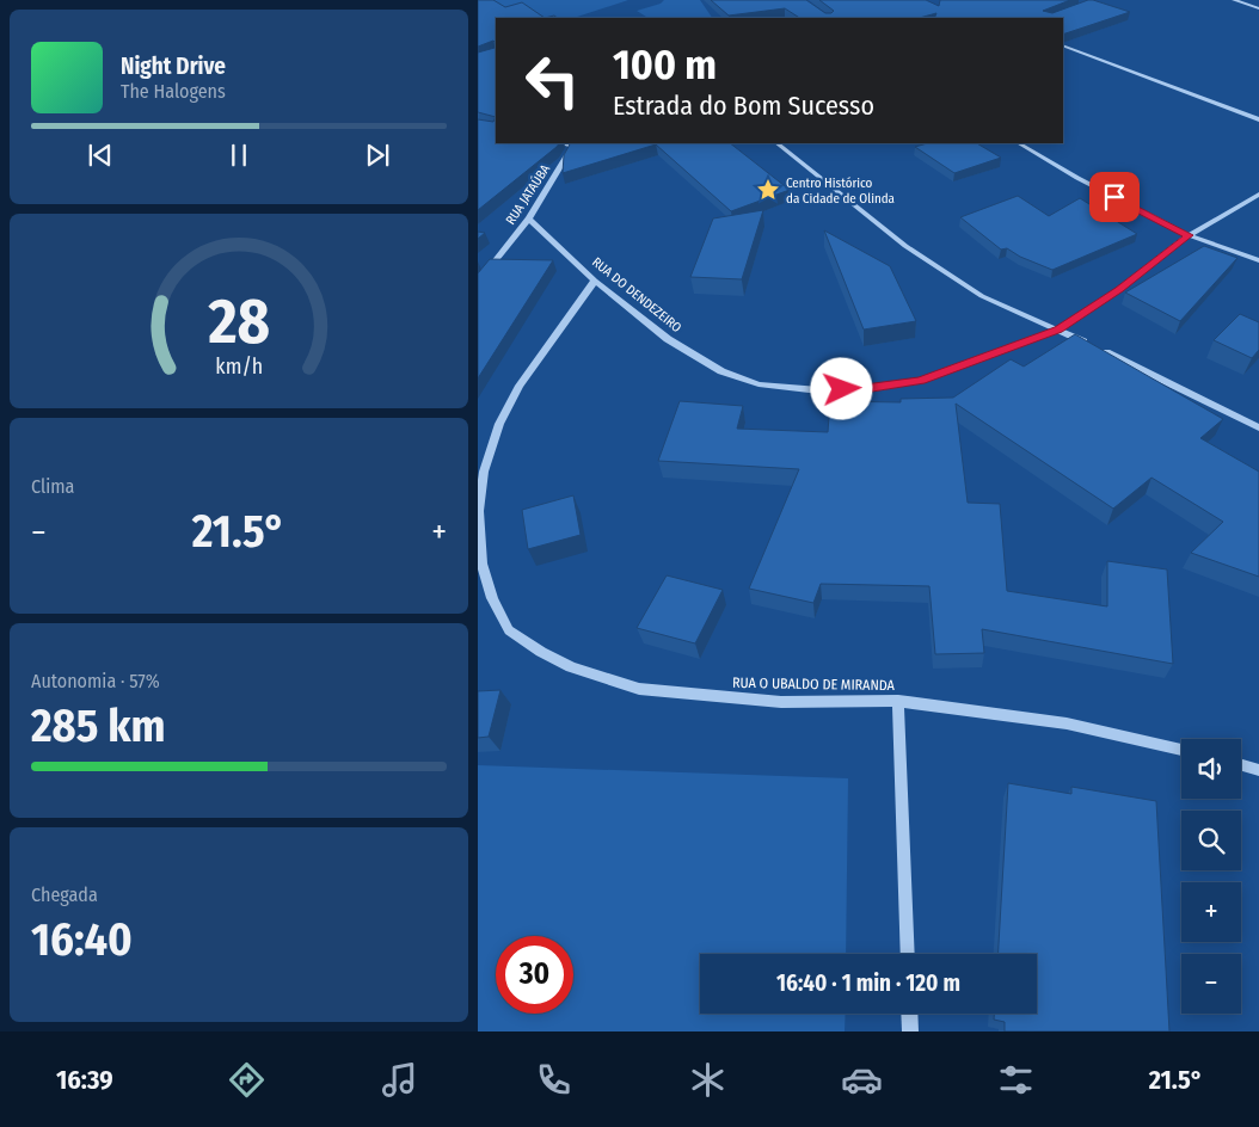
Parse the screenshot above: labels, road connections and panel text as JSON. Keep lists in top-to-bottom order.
{
  "streets": {
    "street": ["RUA JATAÚBA", "RUA DO DENDEZEIRO", "RUA O UBALDO DE MIRANDA"]
  },
  "crossings": [
    ["RUA JATAÚBA", "RUA DO DENDEZEIRO"],
    ["RUA DO DENDEZEIRO", "RUA O UBALDO DE MIRANDA"]
  ],
  "places": {
    "place": ["Centro Histórico da Cidade de Olinda"]
  },
  "page": {
    "turn": ["100 m", "Estrada do Bom Sucesso"],
    "song": ["Night Drive", "The Halogens"],
    "tile": [
      "Clima",
      ["Autonomia · 57%", "285 km"],
      ["Chegada", "16:40"]
    ],
    "heat": ["−", "21.5°", "+"],
    "map_buttons": ["+", "−"],
    "limit": "30",
    "trip": "16:40 · 1 min · 120 m",
    "tabs": ["16:39", "21.5°"],
    "gauge": ["28", "km/h"]
  }
}
